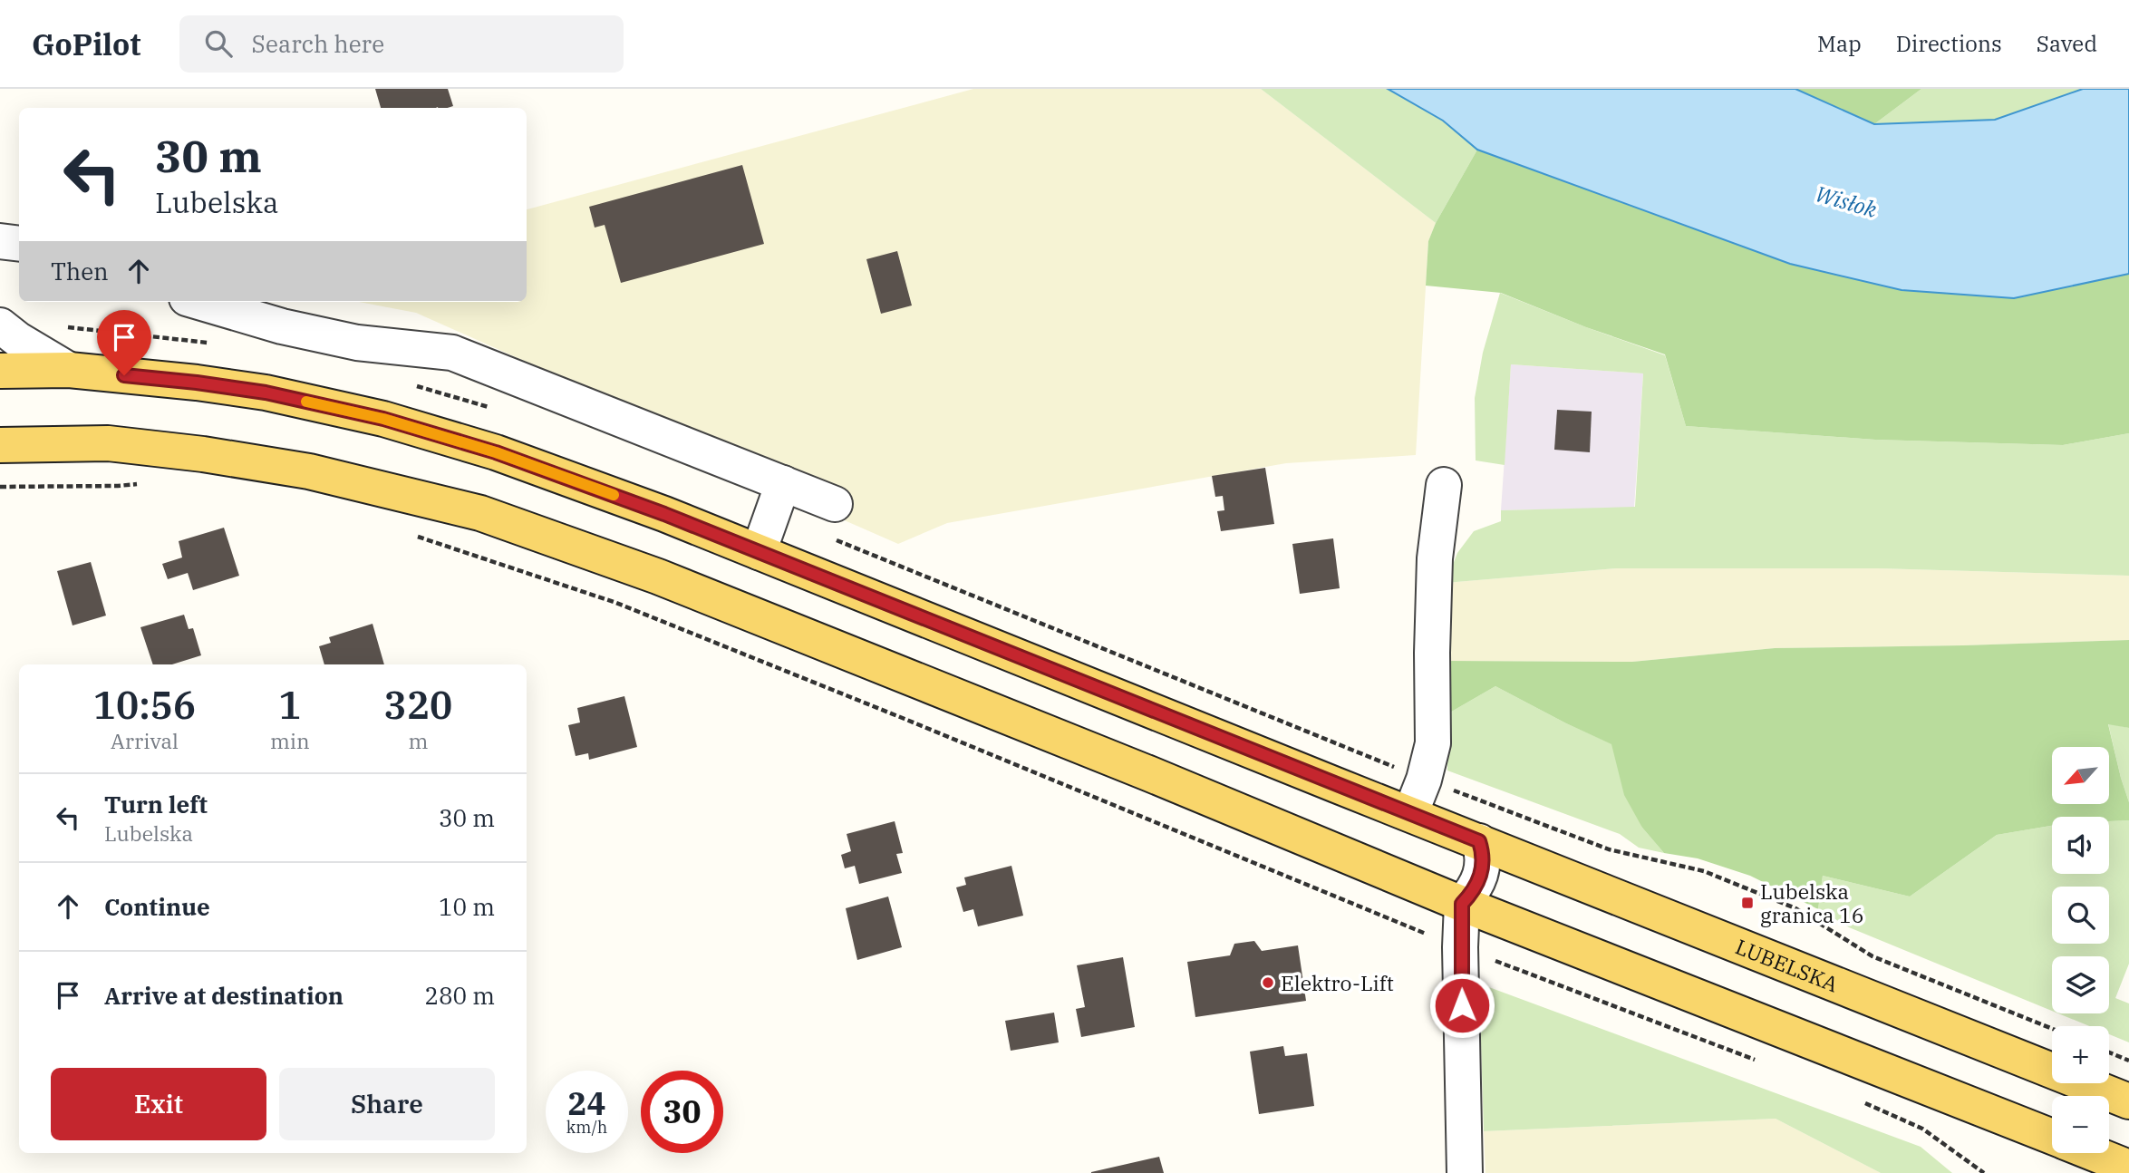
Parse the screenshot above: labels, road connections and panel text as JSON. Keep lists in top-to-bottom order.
{
  "streets": {
    "main road": ["LUBELSKA"]
  },
  "water": ["Wisłok"],
  "places": {
    "transit": ["Lubelska granica 16"],
    "other": ["Elektro-Lift"]
  },
  "north": "bottom left",
  "page": {
    "header": "GoPilot",
    "search": "Search here",
    "nav": ["Map", "Directions", "Saved"],
    "turn": ["30 m", "Lubelska"],
    "then": "Then",
    "eta": [
      "10:56",
      "Arrival",
      "1",
      "min",
      "320",
      "m"
    ],
    "map_buttons": ["+", "−"],
    "list": [
      {
        "name": "Turn left",
        "note": "Lubelska",
        "value": "30 m"
      },
      {
        "name": "Continue",
        "value": "10 m"
      },
      {
        "name": "Arrive at destination",
        "value": "280 m"
      }
    ],
    "buttons": ["Exit", "Share"],
    "speed": "24 km/h",
    "limit": "30"
  }
}
